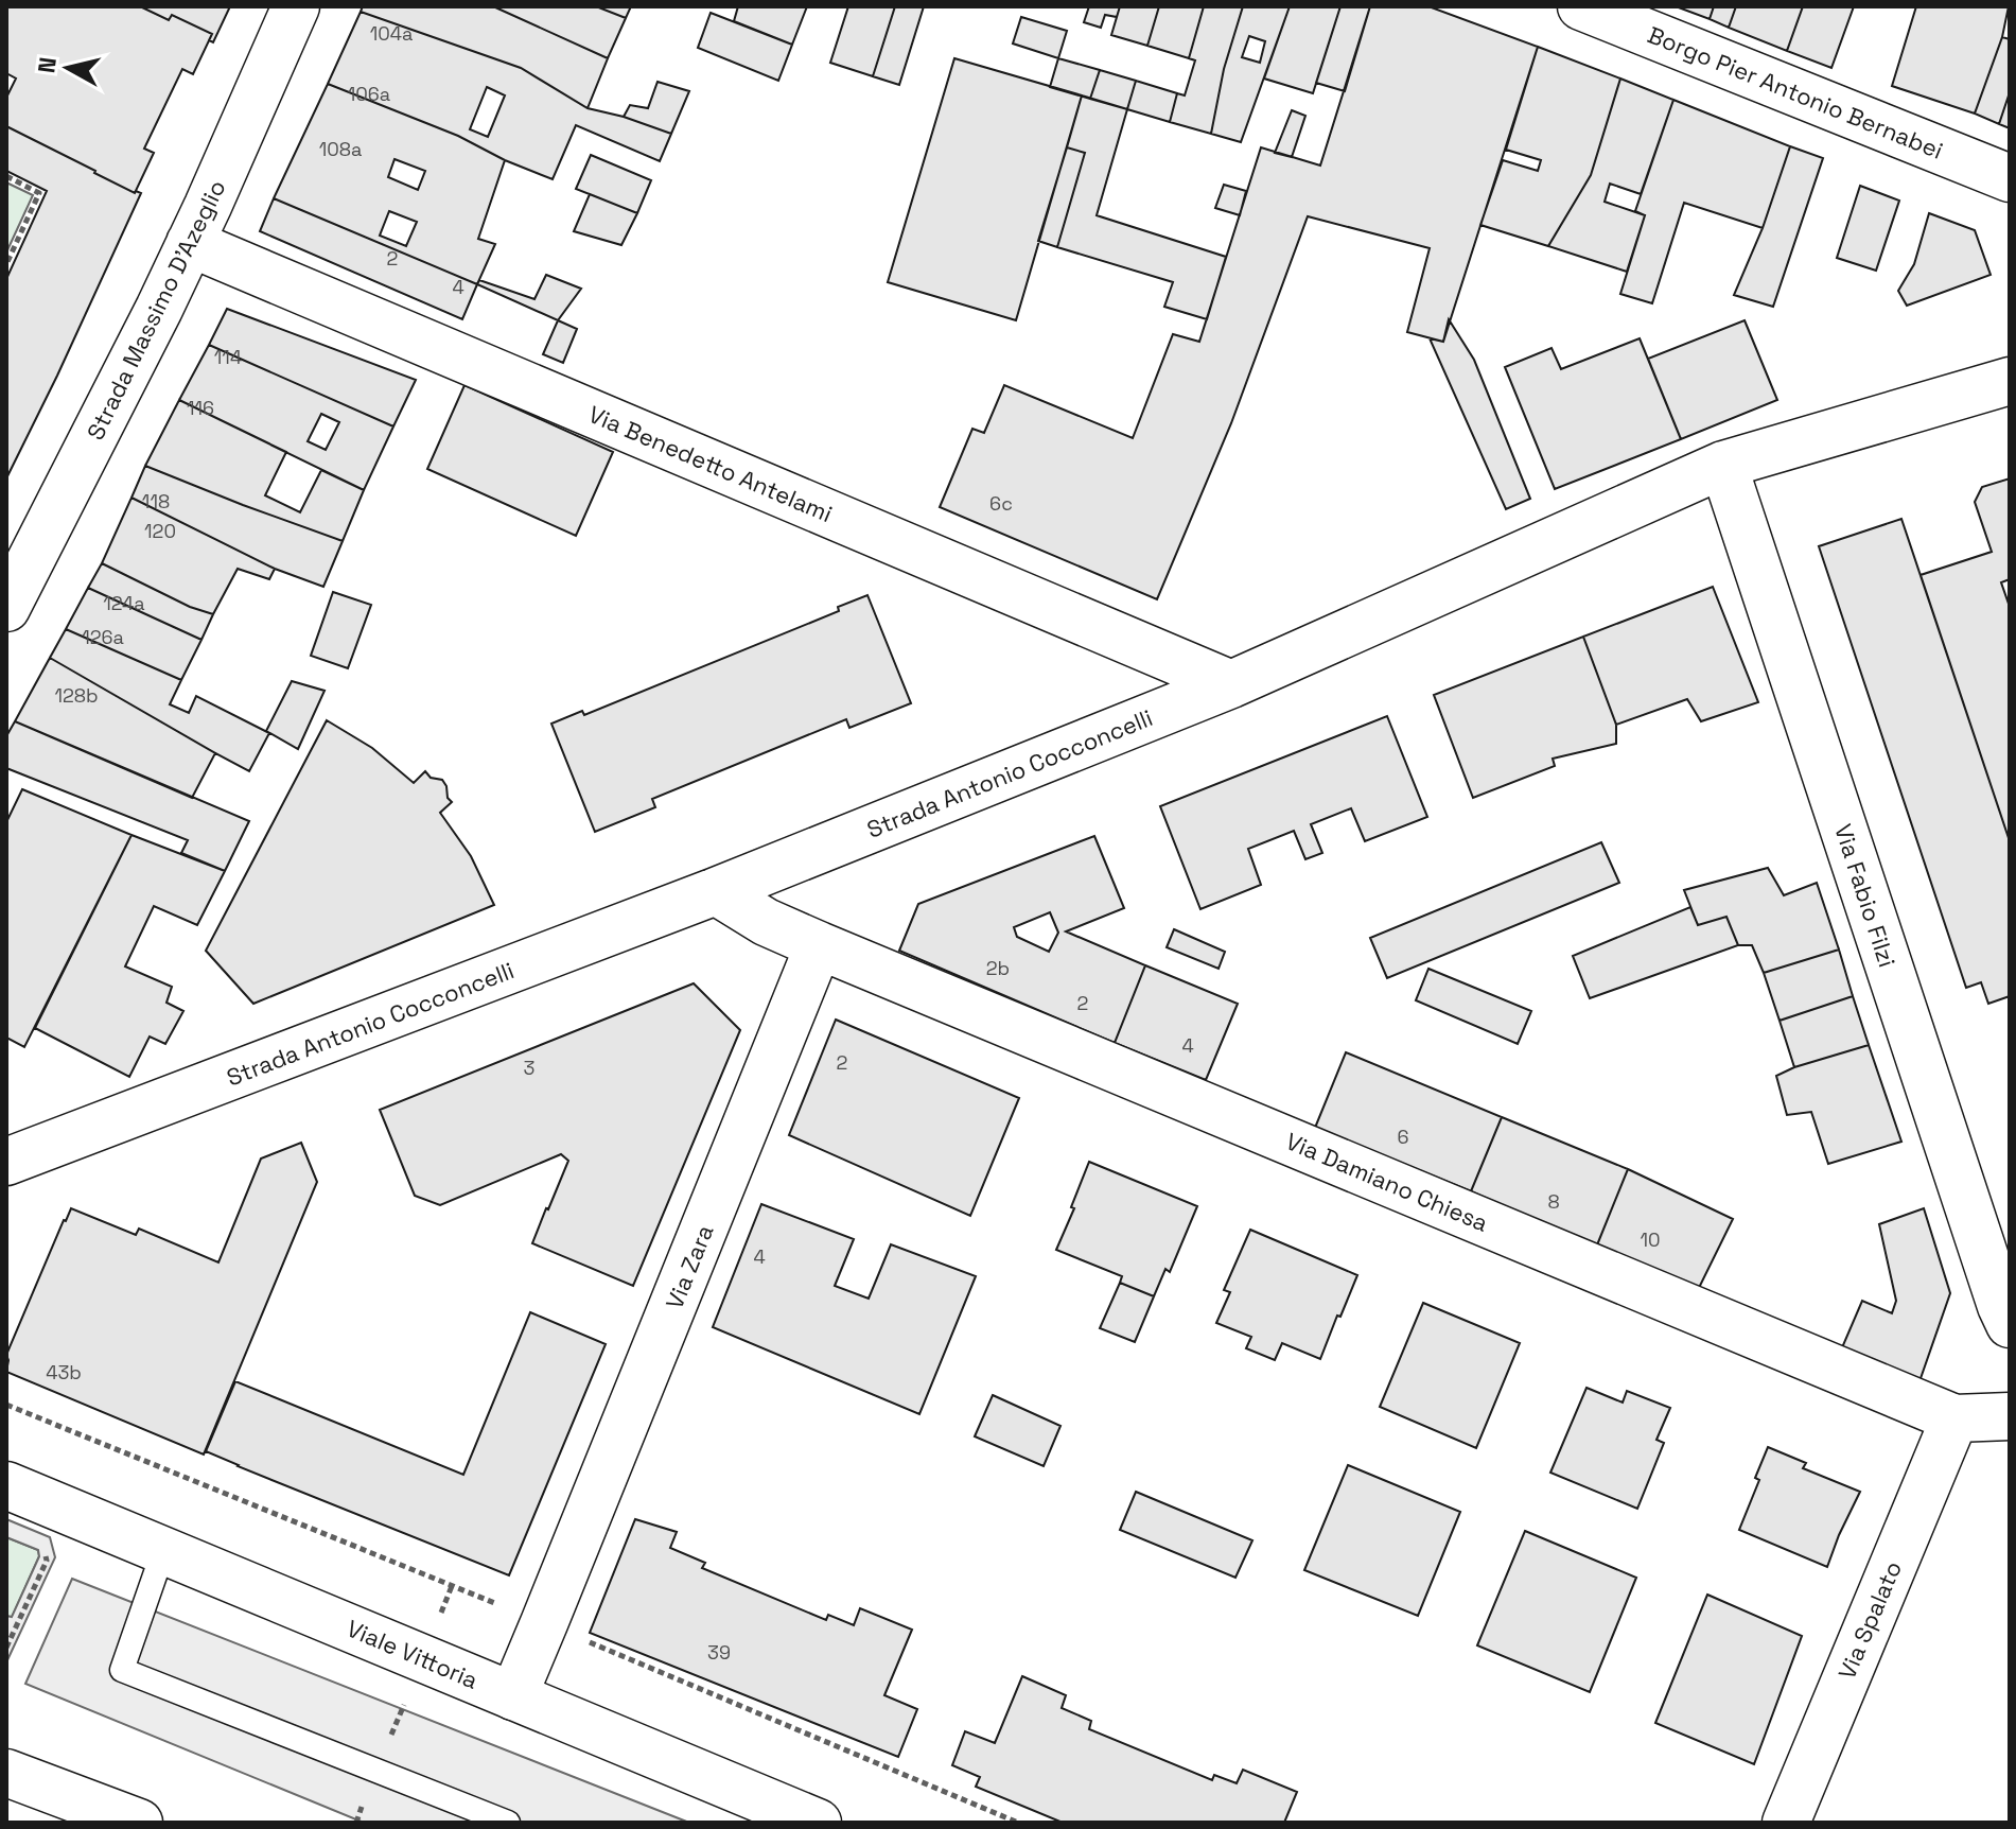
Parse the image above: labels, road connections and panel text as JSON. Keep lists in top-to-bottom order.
{
  "streets": {
    "street": [
      "Borgo Pier Antonio Bernabei",
      "Strada Massimo D'Azeglio",
      "Via Benedetto Antelami",
      "Strada Antonio Cocconcelli",
      "Via Fabio Filzi",
      "Via Damiano Chiesa",
      "Via Zara",
      "Via Spalato",
      "Viale Vittoria"
    ]
  },
  "crossings": [
    ["Strada Massimo D'Azeglio", "Via Benedetto Antelami"],
    ["Via Benedetto Antelami", "Strada Antonio Cocconcelli"],
    ["Strada Antonio Cocconcelli", "Via Fabio Filzi"],
    ["Via Damiano Chiesa", "Via Zara"],
    ["Via Damiano Chiesa", "Via Spalato"],
    ["Via Zara", "Viale Vittoria"]
  ],
  "house_numbers": [
    "104a",
    "106a",
    "108a",
    "2",
    "4",
    "114",
    "116",
    "118",
    "6c",
    "120",
    "124a",
    "126a",
    "128b",
    "2b",
    "2",
    "4",
    "2",
    "3",
    "6",
    "8",
    "10",
    "4",
    "43b",
    "39"
  ],
  "north": "left"
}
